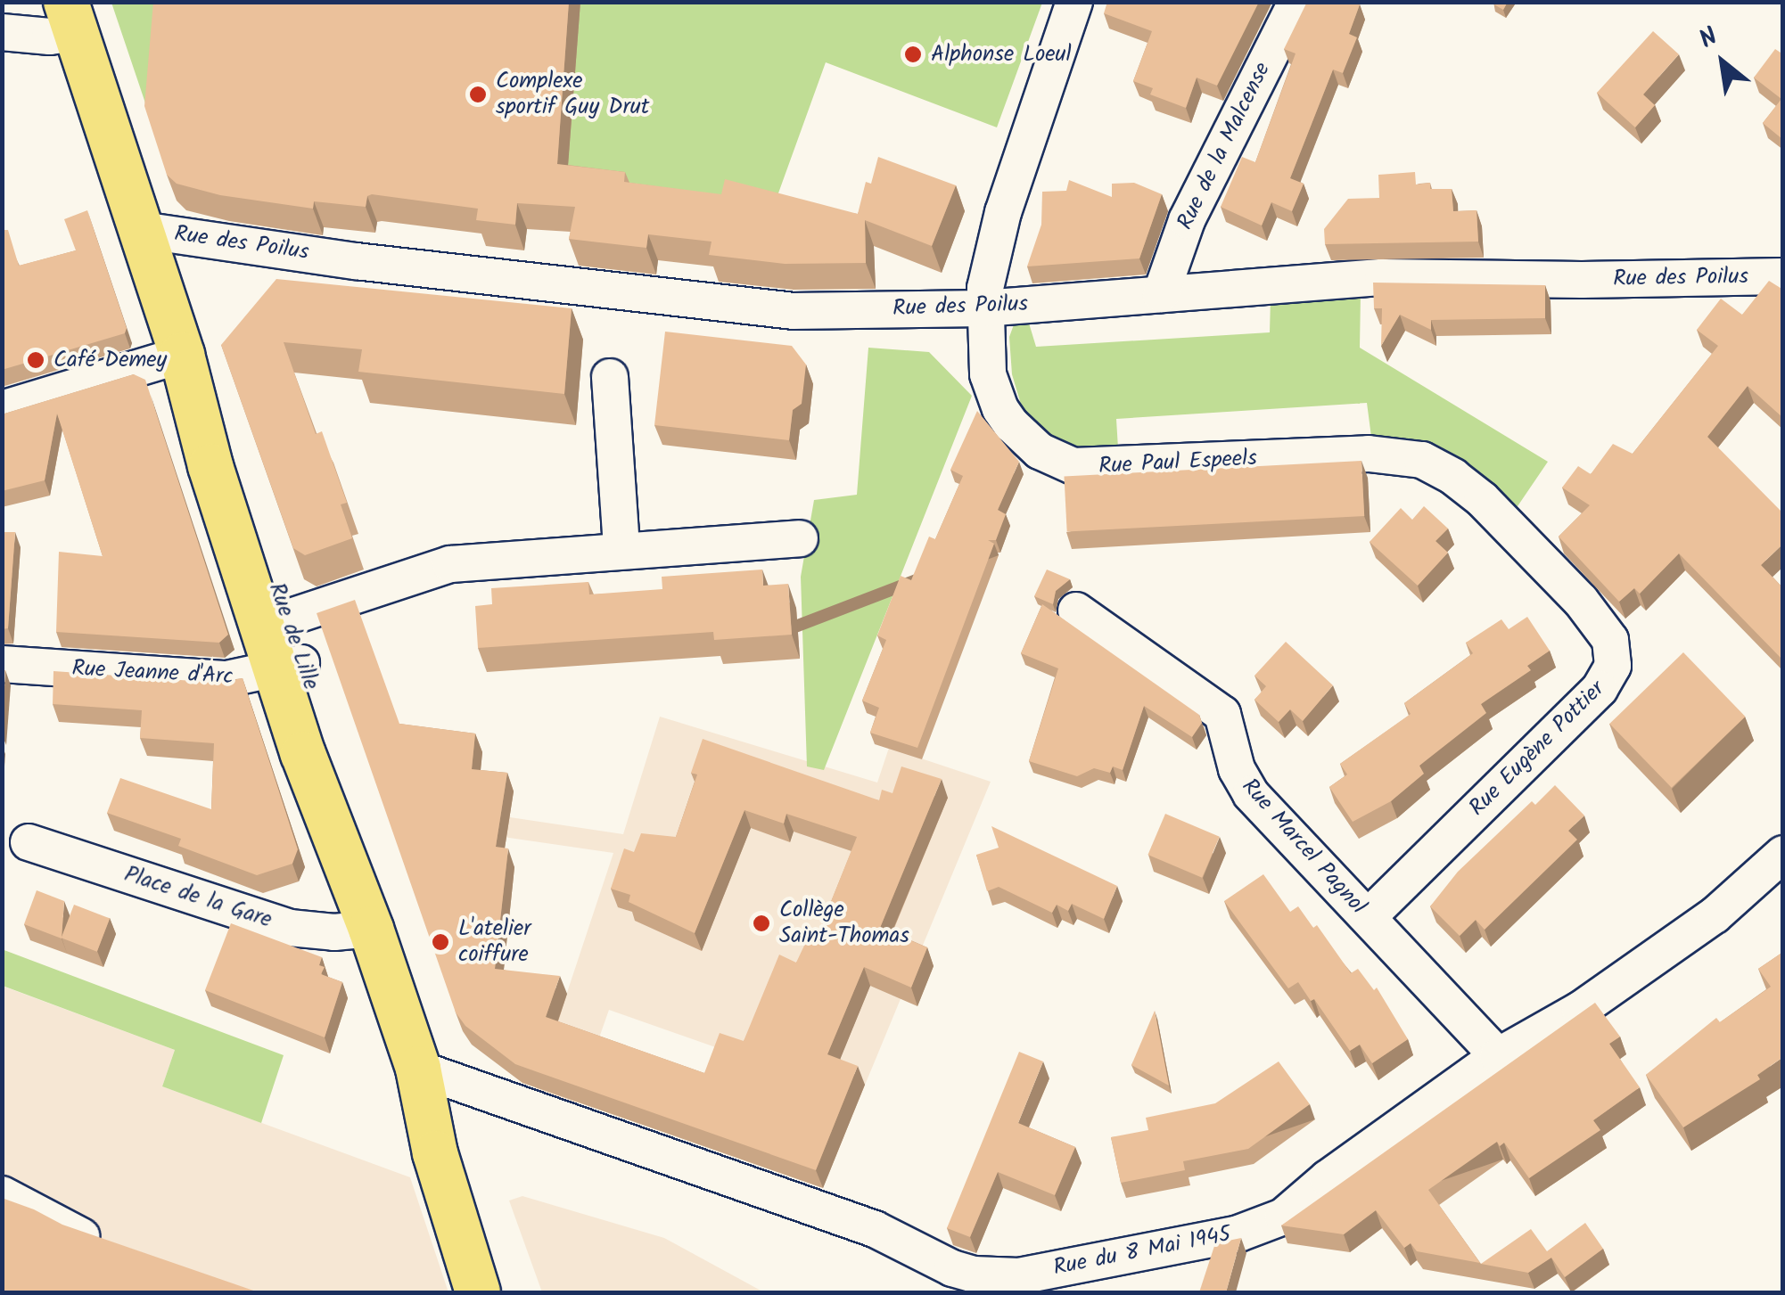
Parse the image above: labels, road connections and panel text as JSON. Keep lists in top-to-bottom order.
{
  "streets": {
    "main road": ["Rue de Lille"],
    "street": [
      "Rue de la Malcense",
      "Rue des Poilus",
      "Rue Paul Espeels",
      "Rue Jeanne d'Arc",
      "Rue Eugène Pottier",
      "Rue Marcel Pagnol",
      "Place de la Gare",
      "Rue du 8 Mai 1945"
    ]
  },
  "crossings": [
    ["Rue de la Malcense", "Rue des Poilus"],
    ["Rue des Poilus", "Rue Paul Espeels"],
    ["Rue des Poilus", "Rue de Lille"],
    ["Rue Paul Espeels", "Rue Eugène Pottier"],
    ["Rue de Lille", "Rue Jeanne d'Arc"],
    ["Rue de Lille", "Place de la Gare"],
    ["Rue de Lille", "Rue du 8 Mai 1945"],
    ["Rue Eugène Pottier", "Rue Marcel Pagnol"],
    ["Rue Marcel Pagnol", "Rue du 8 Mai 1945"]
  ],
  "places": [
    "Alphonse Loeul",
    "Complexe sportif Guy Drut",
    "Café Demey",
    "Collège Saint-Thomas",
    "L'atelier coiffure"
  ],
  "north": "top left"
}
